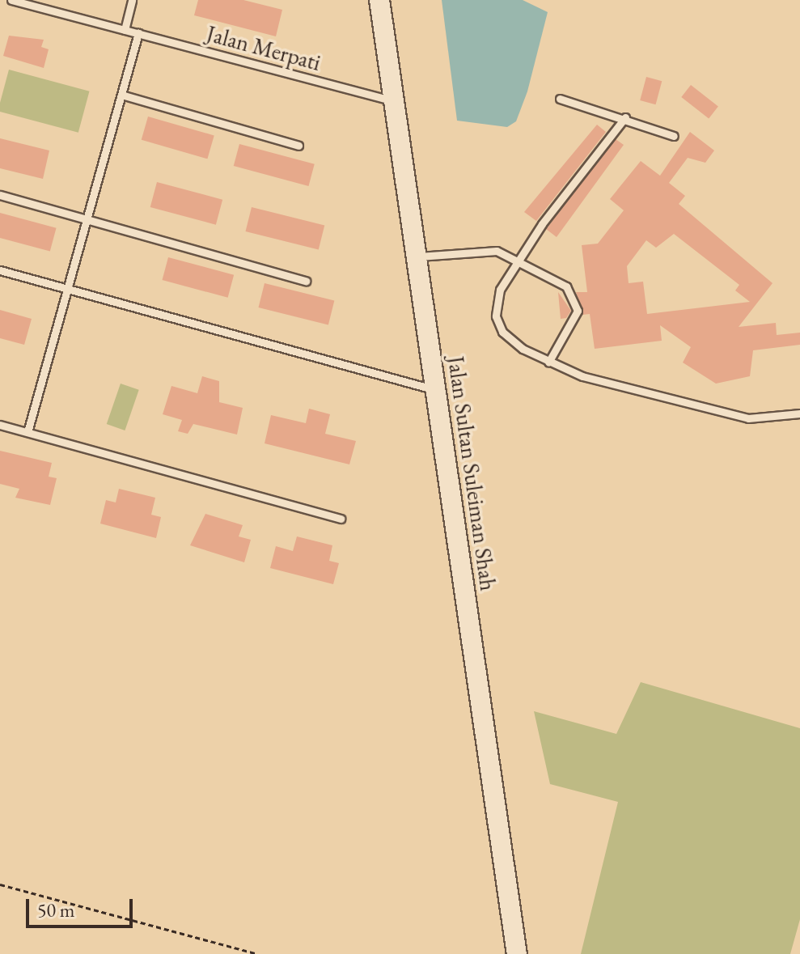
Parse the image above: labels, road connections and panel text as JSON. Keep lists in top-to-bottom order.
{
  "streets": {
    "street": ["Jalan Sultan Suleiman Shah"],
    "lane": ["Jalan Merpati"]
  },
  "crossings": [
    ["Jalan Merpati", "Jalan Sultan Suleiman Shah"]
  ],
  "scale_bar": "50 m"
}
